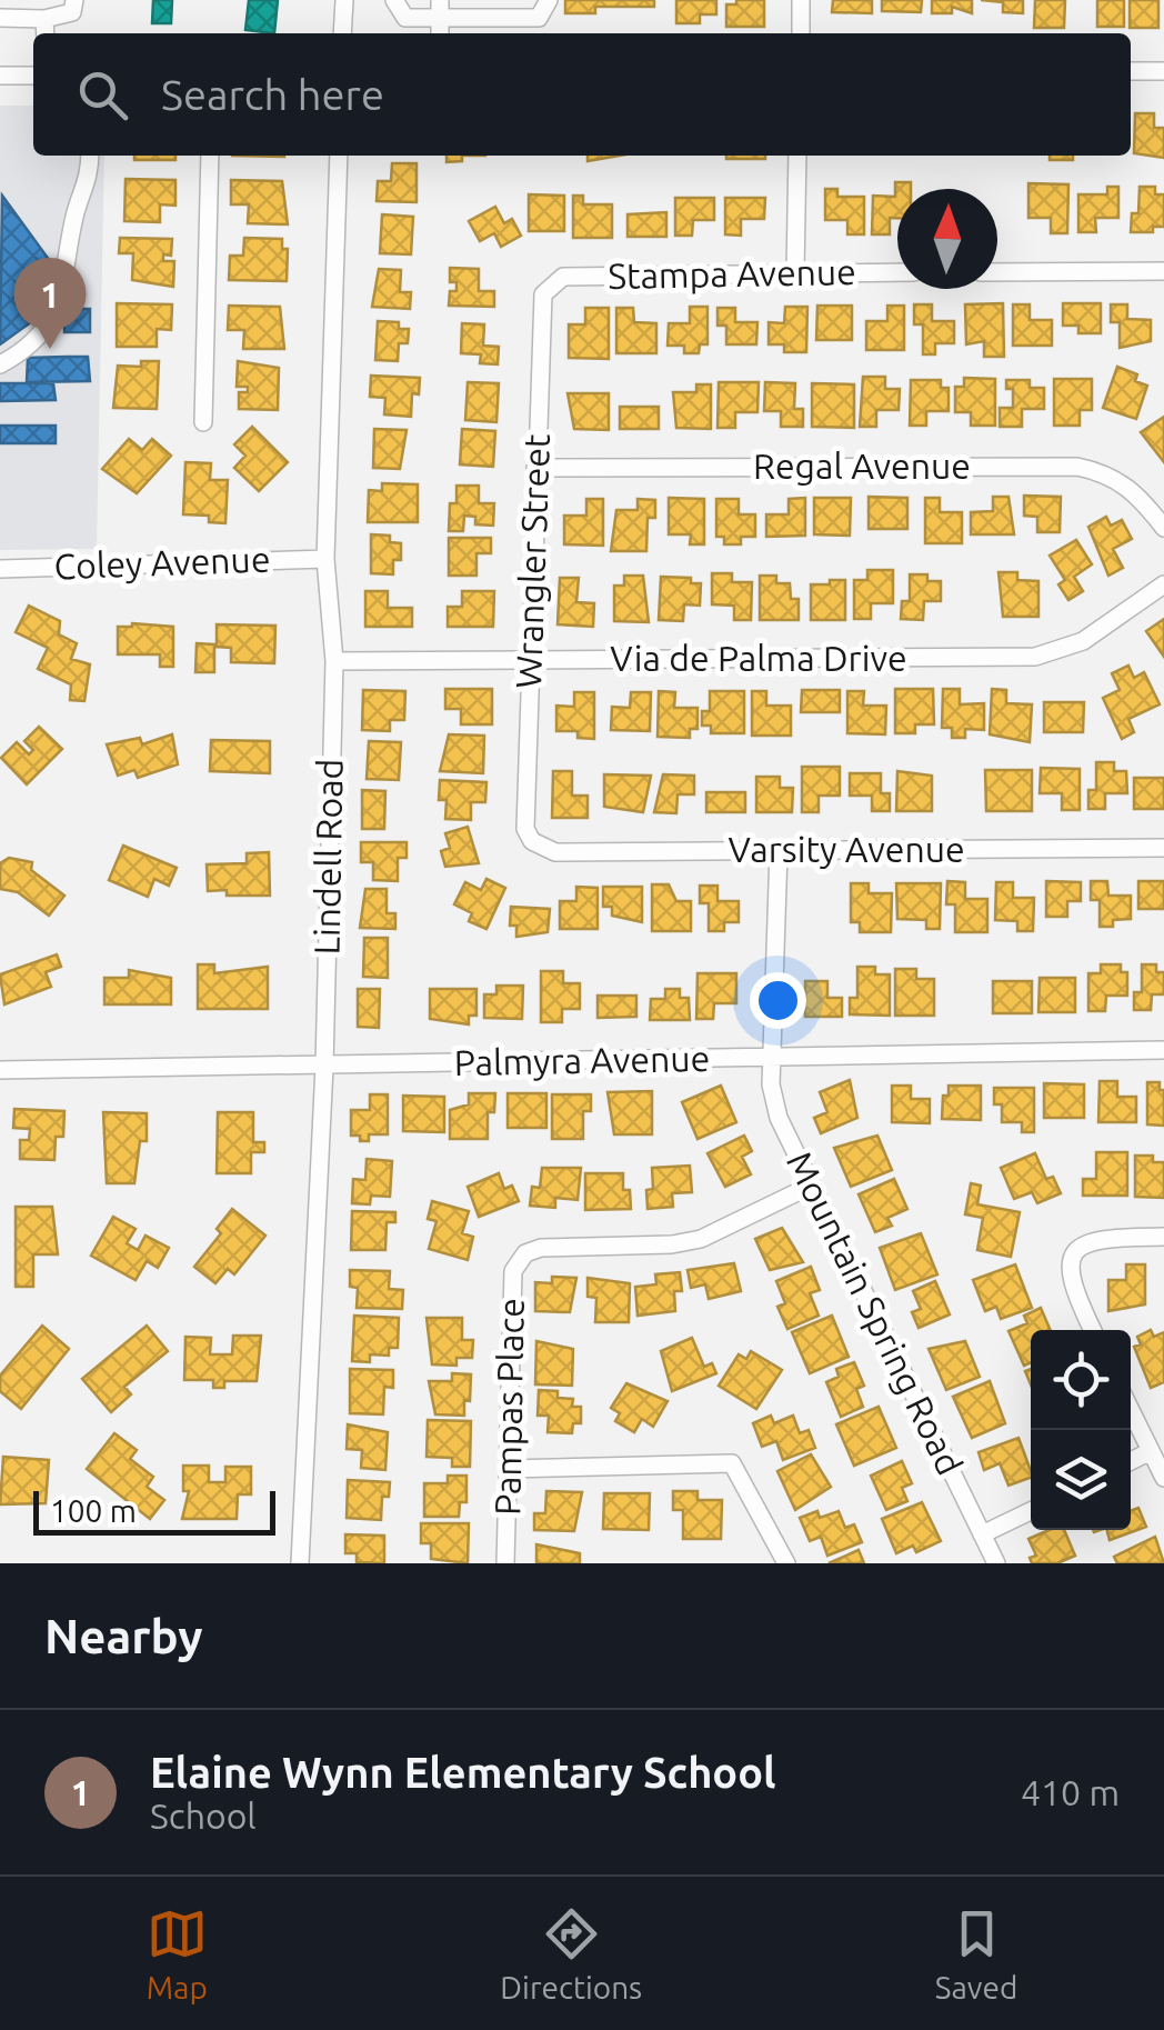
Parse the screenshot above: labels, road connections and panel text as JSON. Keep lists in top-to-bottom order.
{
  "streets": {
    "street": [
      "Stampa Avenue",
      "Regal Avenue",
      "Wrangler Street",
      "Coley Avenue",
      "Via de Palma Drive",
      "Varsity Avenue",
      "Lindell Road",
      "Palmyra Avenue",
      "Mountain Spring Road",
      "Pampas Place"
    ]
  },
  "crossings": [
    ["Stampa Avenue", "Wrangler Street"],
    ["Regal Avenue", "Wrangler Street"],
    ["Wrangler Street", "Via de Palma Drive"],
    ["Wrangler Street", "Varsity Avenue"],
    ["Coley Avenue", "Lindell Road"],
    ["Via de Palma Drive", "Lindell Road"],
    ["Varsity Avenue", "Mountain Spring Road"],
    ["Lindell Road", "Palmyra Avenue"],
    ["Palmyra Avenue", "Mountain Spring Road"],
    ["Mountain Spring Road", "Pampas Place"]
  ],
  "scale_bar": "100 m",
  "north": "top",
  "page": {
    "search": "Search here",
    "pins": "1",
    "scale": "100 m",
    "heading": "Nearby",
    "list": [
      {
        "mark": "1",
        "name": "Elaine Wynn Elementary School",
        "note": "School",
        "value": "410 m"
      }
    ],
    "nav": ["Map", "Directions", "Saved"]
  }
}
